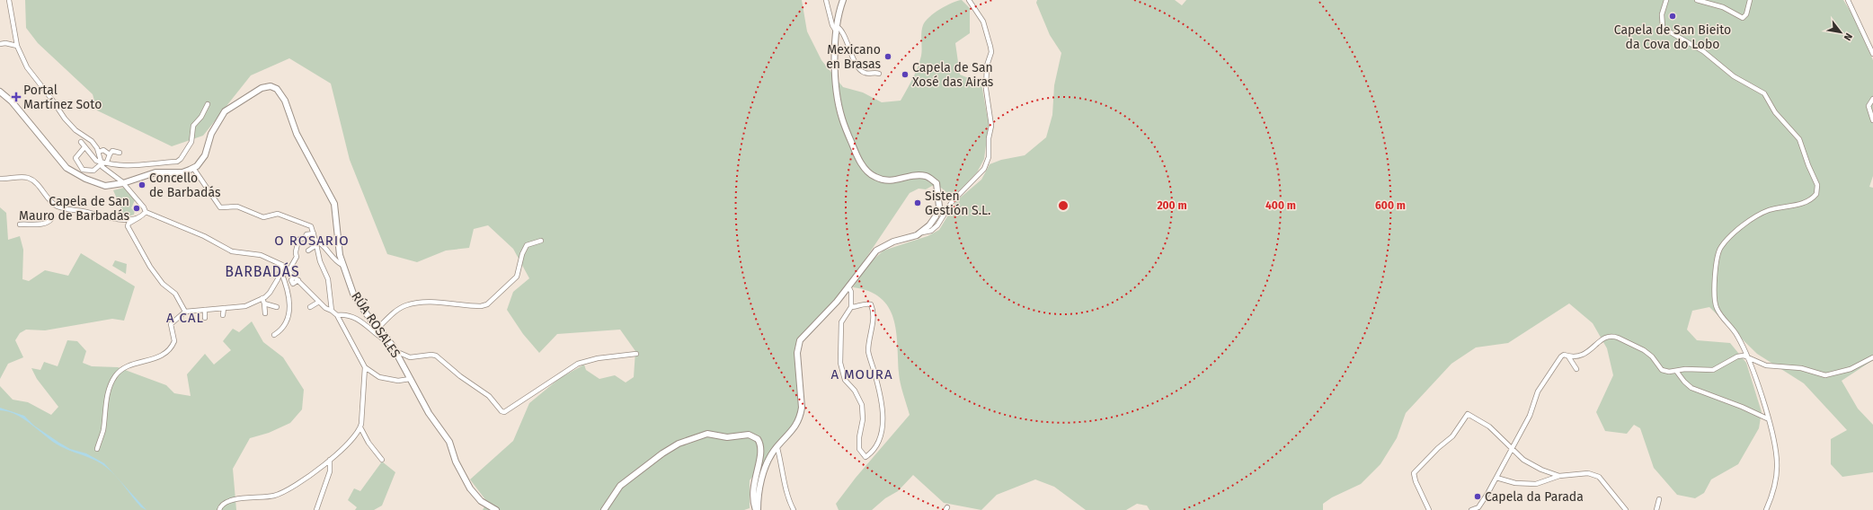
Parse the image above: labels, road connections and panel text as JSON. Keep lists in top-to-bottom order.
{
  "streets": {
    "street": ["RÚA ROSALES"]
  },
  "districts": [
    "O ROSARIO",
    "BARBADÁS",
    "A CAL",
    "A MOURA"
  ],
  "places": {
    "other": [
      "Capela de San Bieito da Cova do Lobo",
      "Mexicano en Brasas",
      "Capela de San Xosé das Airas",
      "Concello de Barbadás",
      "Sisten Gestión S.L.",
      "Capela de San Mauro de Barbadás",
      "Capela da Parada"
    ],
    "health": ["Portal Martínez Soto"]
  },
  "north": "bottom right",
  "rings": ["200 m", "400 m", "600 m"]
}
